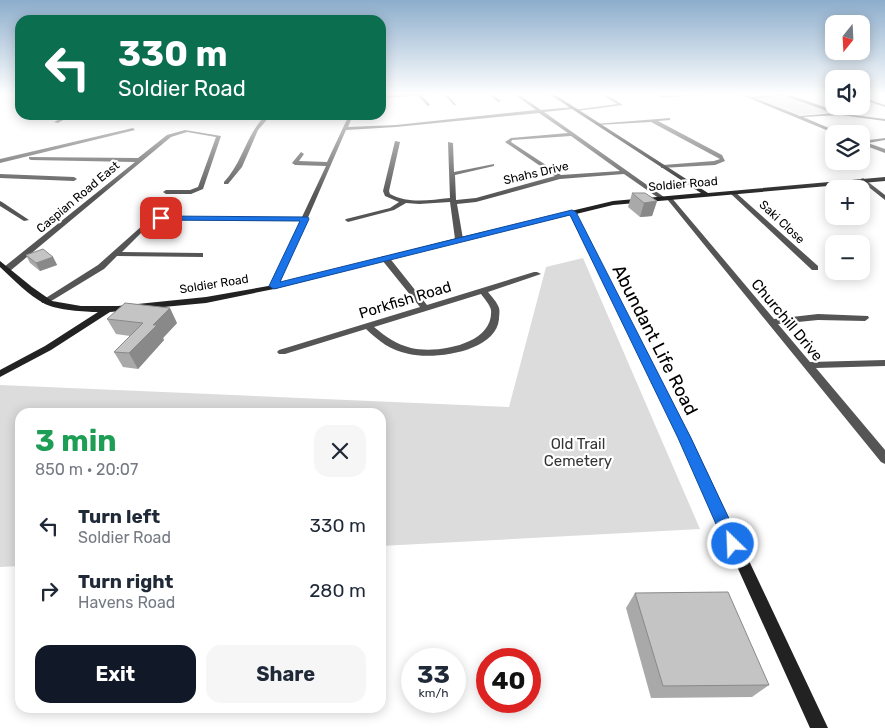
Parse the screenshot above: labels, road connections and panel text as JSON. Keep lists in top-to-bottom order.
{
  "streets": {
    "main road": ["Soldier Road", "Abundant Life Road"],
    "street": [
      "Shahs Drive",
      "Caspian Road East",
      "Saki Close",
      "Porkfish Road",
      "Churchill Drive"
    ]
  },
  "crossings": [
    ["Shahs Drive", "Churchill Drive"],
    ["Soldier Road", "Caspian Road East"],
    ["Soldier Road", "Saki Close"],
    ["Soldier Road", "Churchill Drive"],
    ["Soldier Road", "Abundant Life Road"]
  ],
  "parks": ["Old Trail Cemetery"],
  "north": "bottom",
  "page": {
    "map_buttons": ["+", "−"],
    "turn": ["330 m", "Soldier Road"],
    "heading": ["3 min", "850 m · 20:07"],
    "list": [
      {
        "name": "Turn left",
        "note": "Soldier Road",
        "value": "330 m"
      },
      {
        "name": "Turn right",
        "note": "Havens Road",
        "value": "280 m"
      }
    ],
    "buttons": ["Exit", "Share"],
    "speed": "33 km/h",
    "limit": "40"
  }
}
